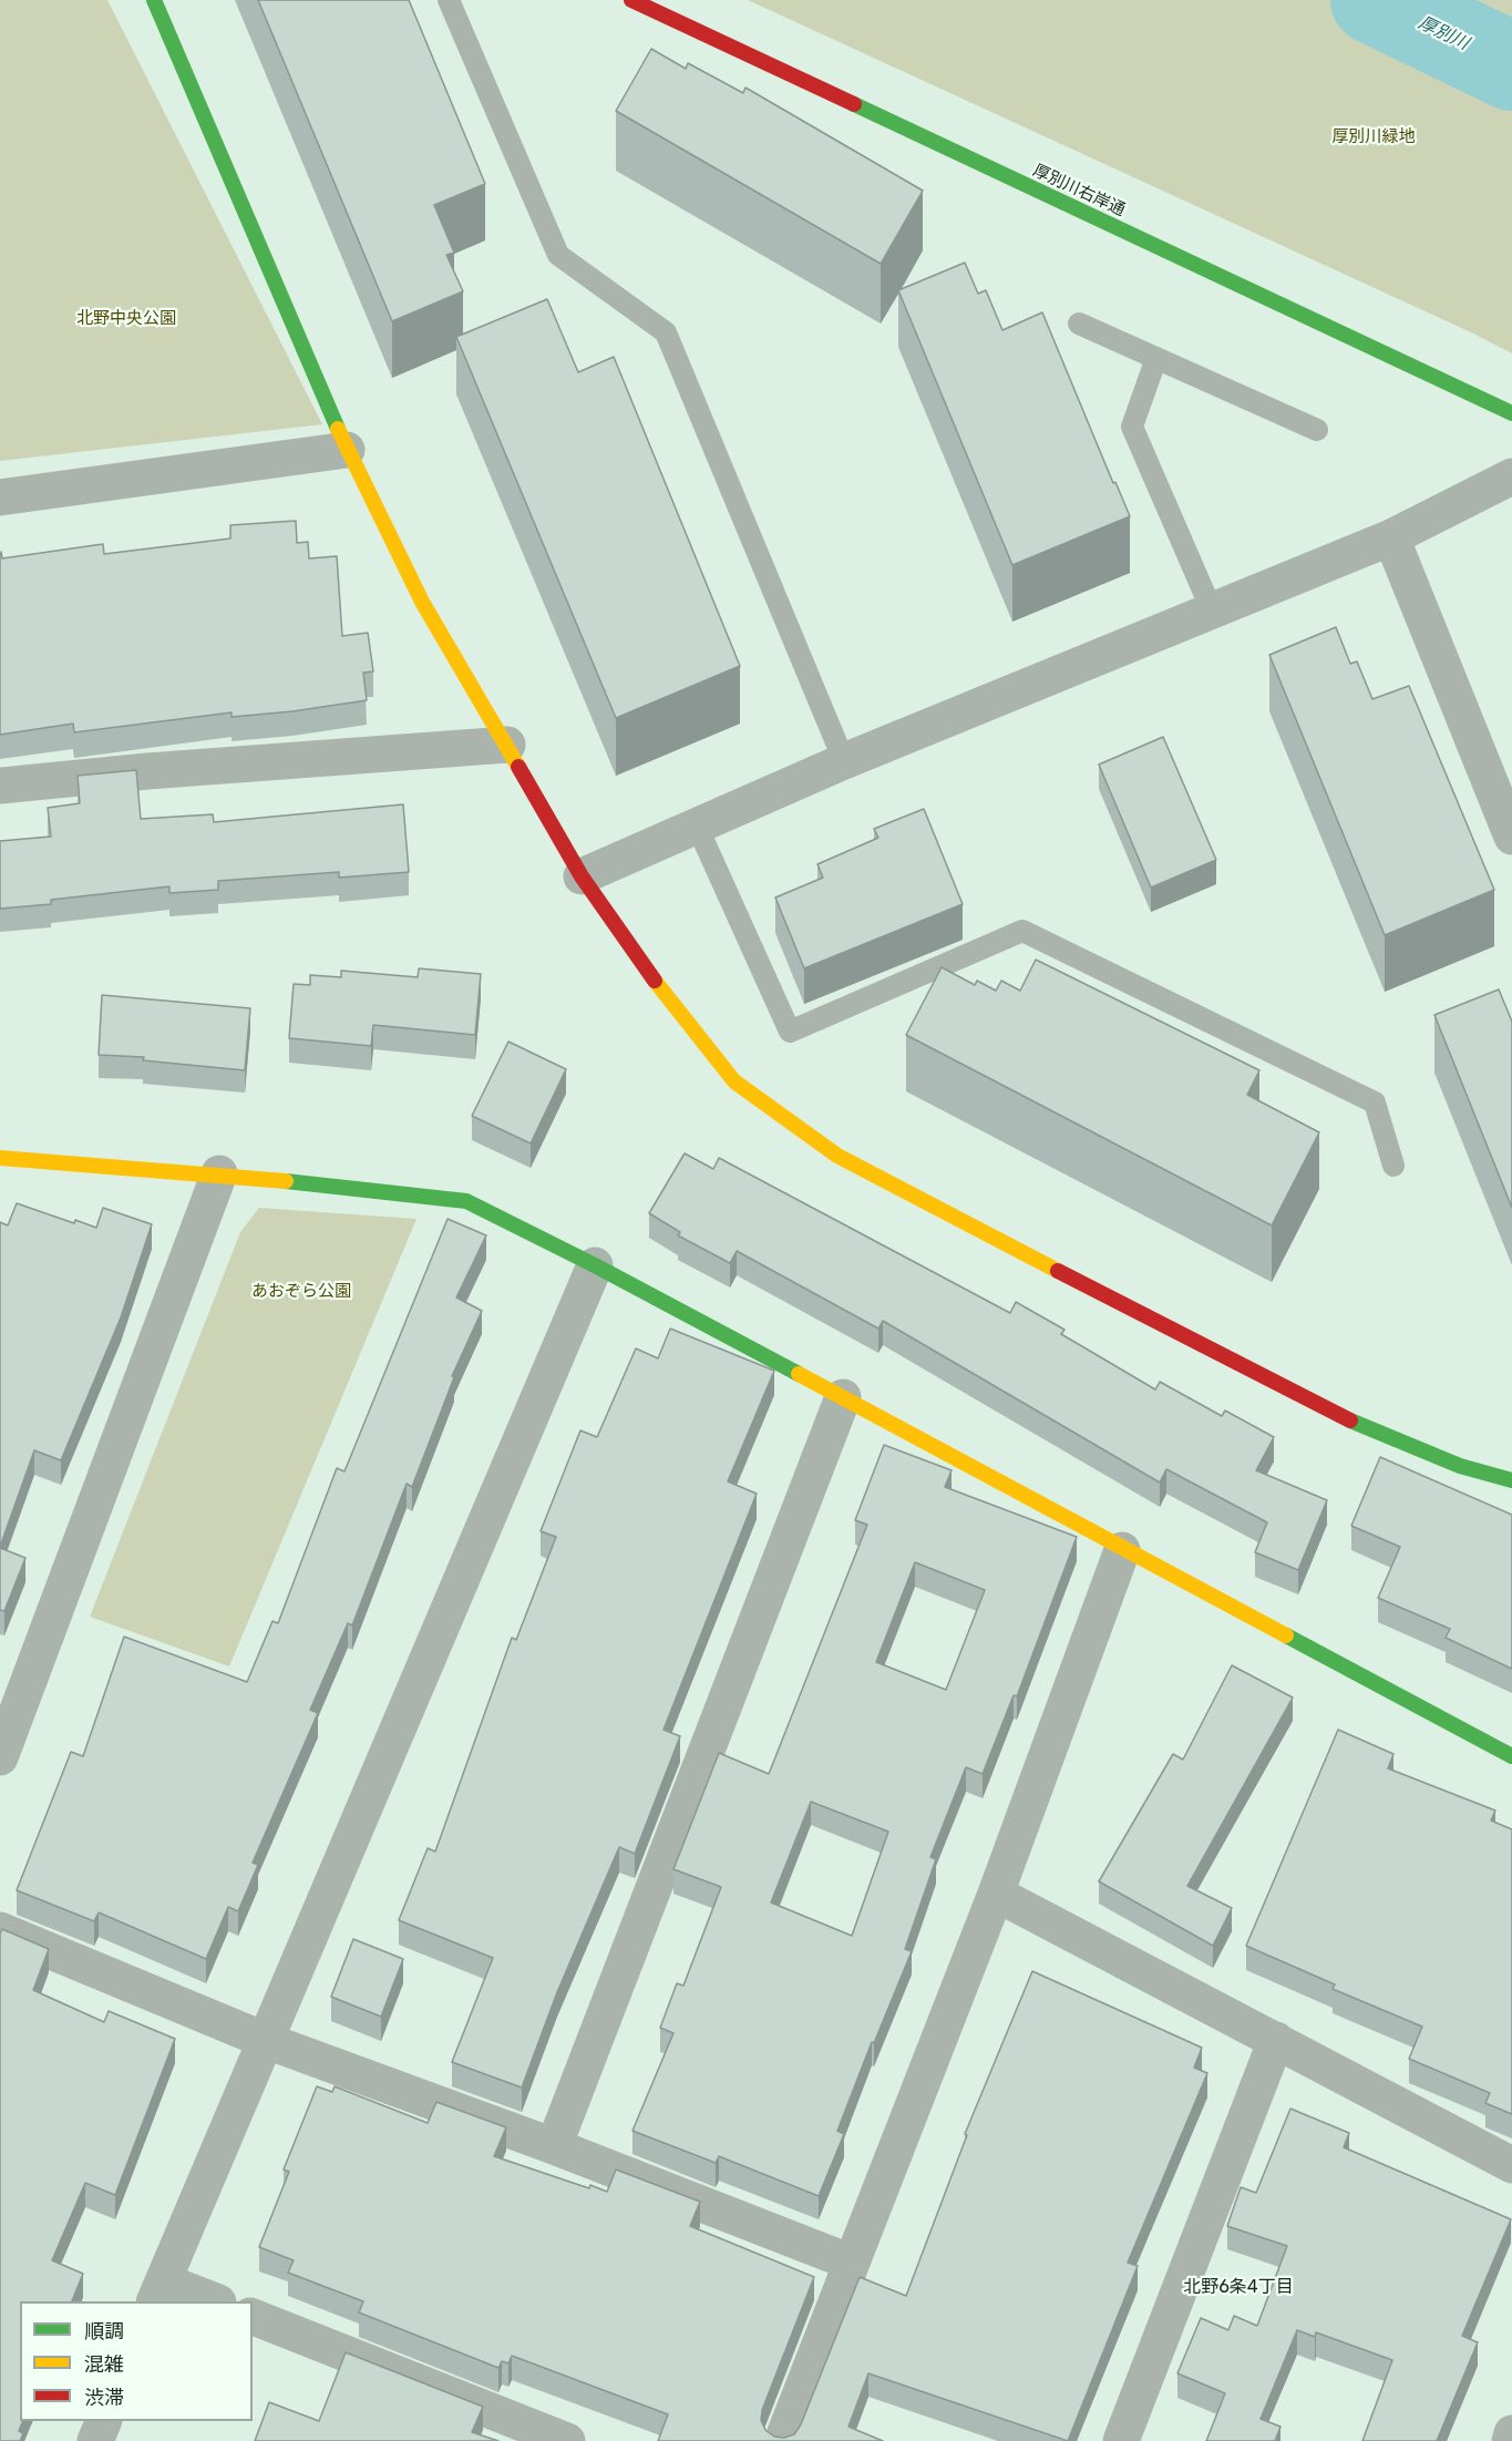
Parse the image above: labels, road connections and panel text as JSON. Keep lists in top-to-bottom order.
{
  "streets": {
    "street": ["厚別川右岸通"]
  },
  "districts": ["北野6条4丁目"],
  "water": ["厚別川"],
  "parks": ["厚別川緑地", "北野中央公園", "あおぞら公園"],
  "legend": ["順調", "混雑", "渋滞"]
}
